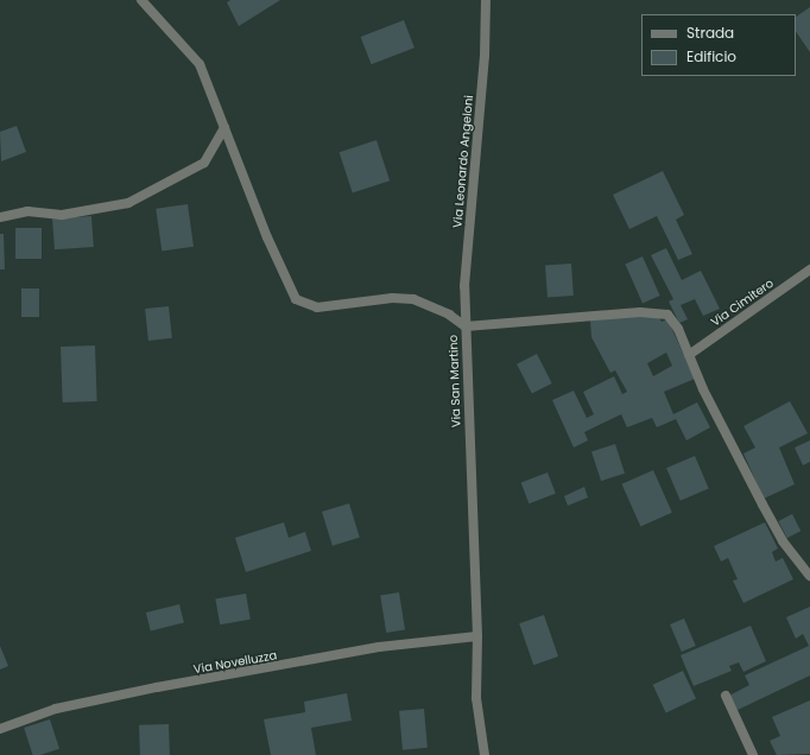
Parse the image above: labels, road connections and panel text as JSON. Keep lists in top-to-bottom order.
{
  "streets": {
    "street": [
      "Via Leonardo Angeloni",
      "Via Cimitero",
      "Via San Martino",
      "Via Novelluzza"
    ]
  },
  "crossings": [
    ["Via Leonardo Angeloni", "Via San Martino"],
    ["Via San Martino", "Via Novelluzza"]
  ],
  "legend": ["Strada", "Edificio"]
}
